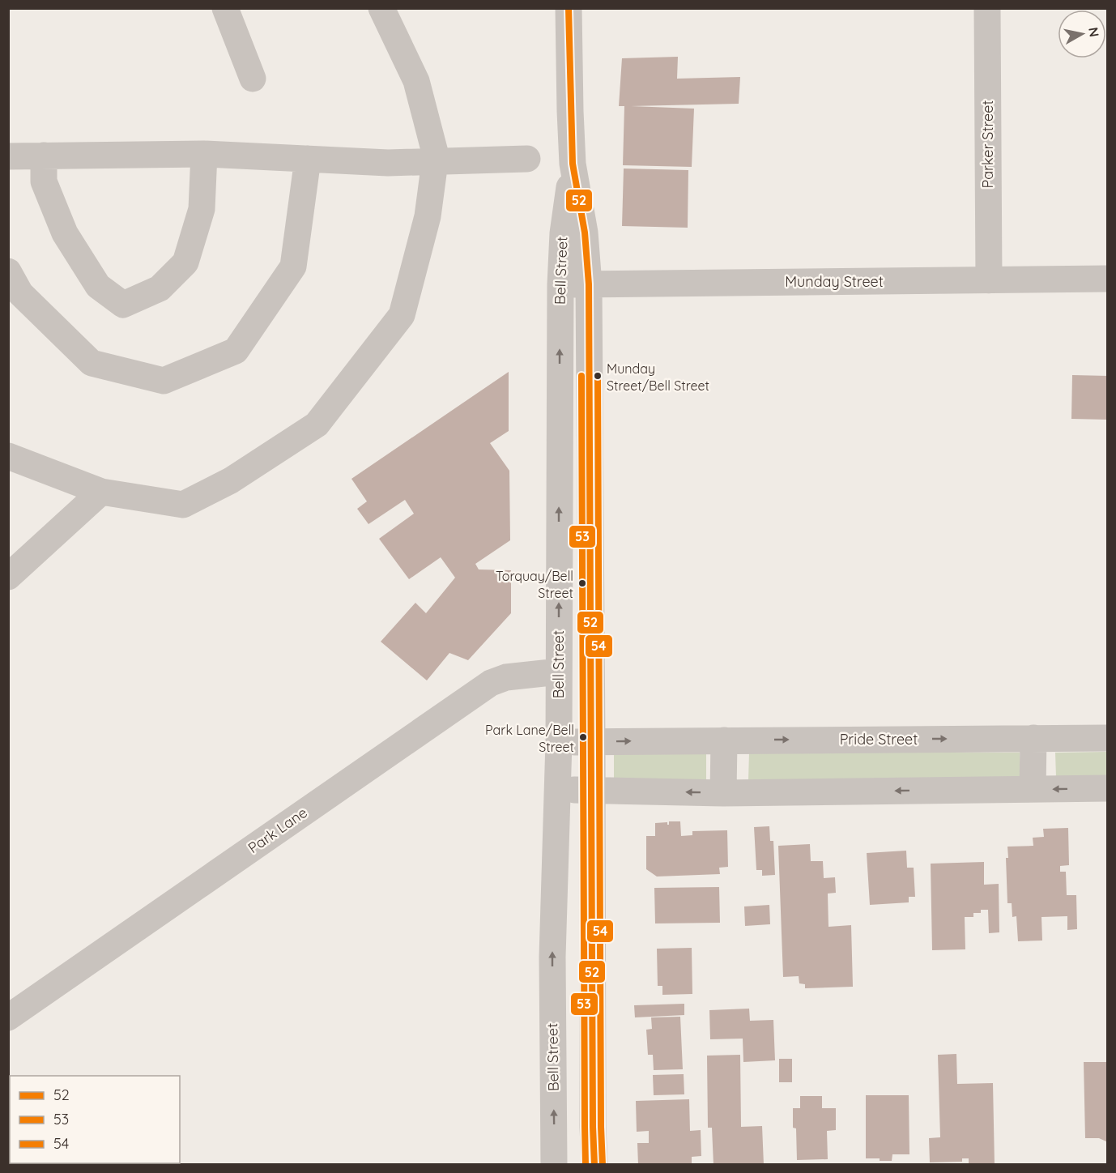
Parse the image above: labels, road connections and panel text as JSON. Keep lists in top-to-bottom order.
{
  "streets": {
    "street": [
      "Parker Street",
      "Bell Street",
      "Munday Street",
      "Pride Street",
      "Park Lane"
    ]
  },
  "crossings": [
    ["Parker Street", "Munday Street"],
    ["Bell Street", "Munday Street"],
    ["Bell Street", "Pride Street"],
    ["Bell Street", "Park Lane"]
  ],
  "places": ["Munday Street/Bell Street", "Torquay/Bell Street", "Park Lane/Bell Street"],
  "lines": ["transit line 52", "transit line 53", "transit line 54"],
  "legend": ["52", "53", "54"],
  "north": "right"
}
